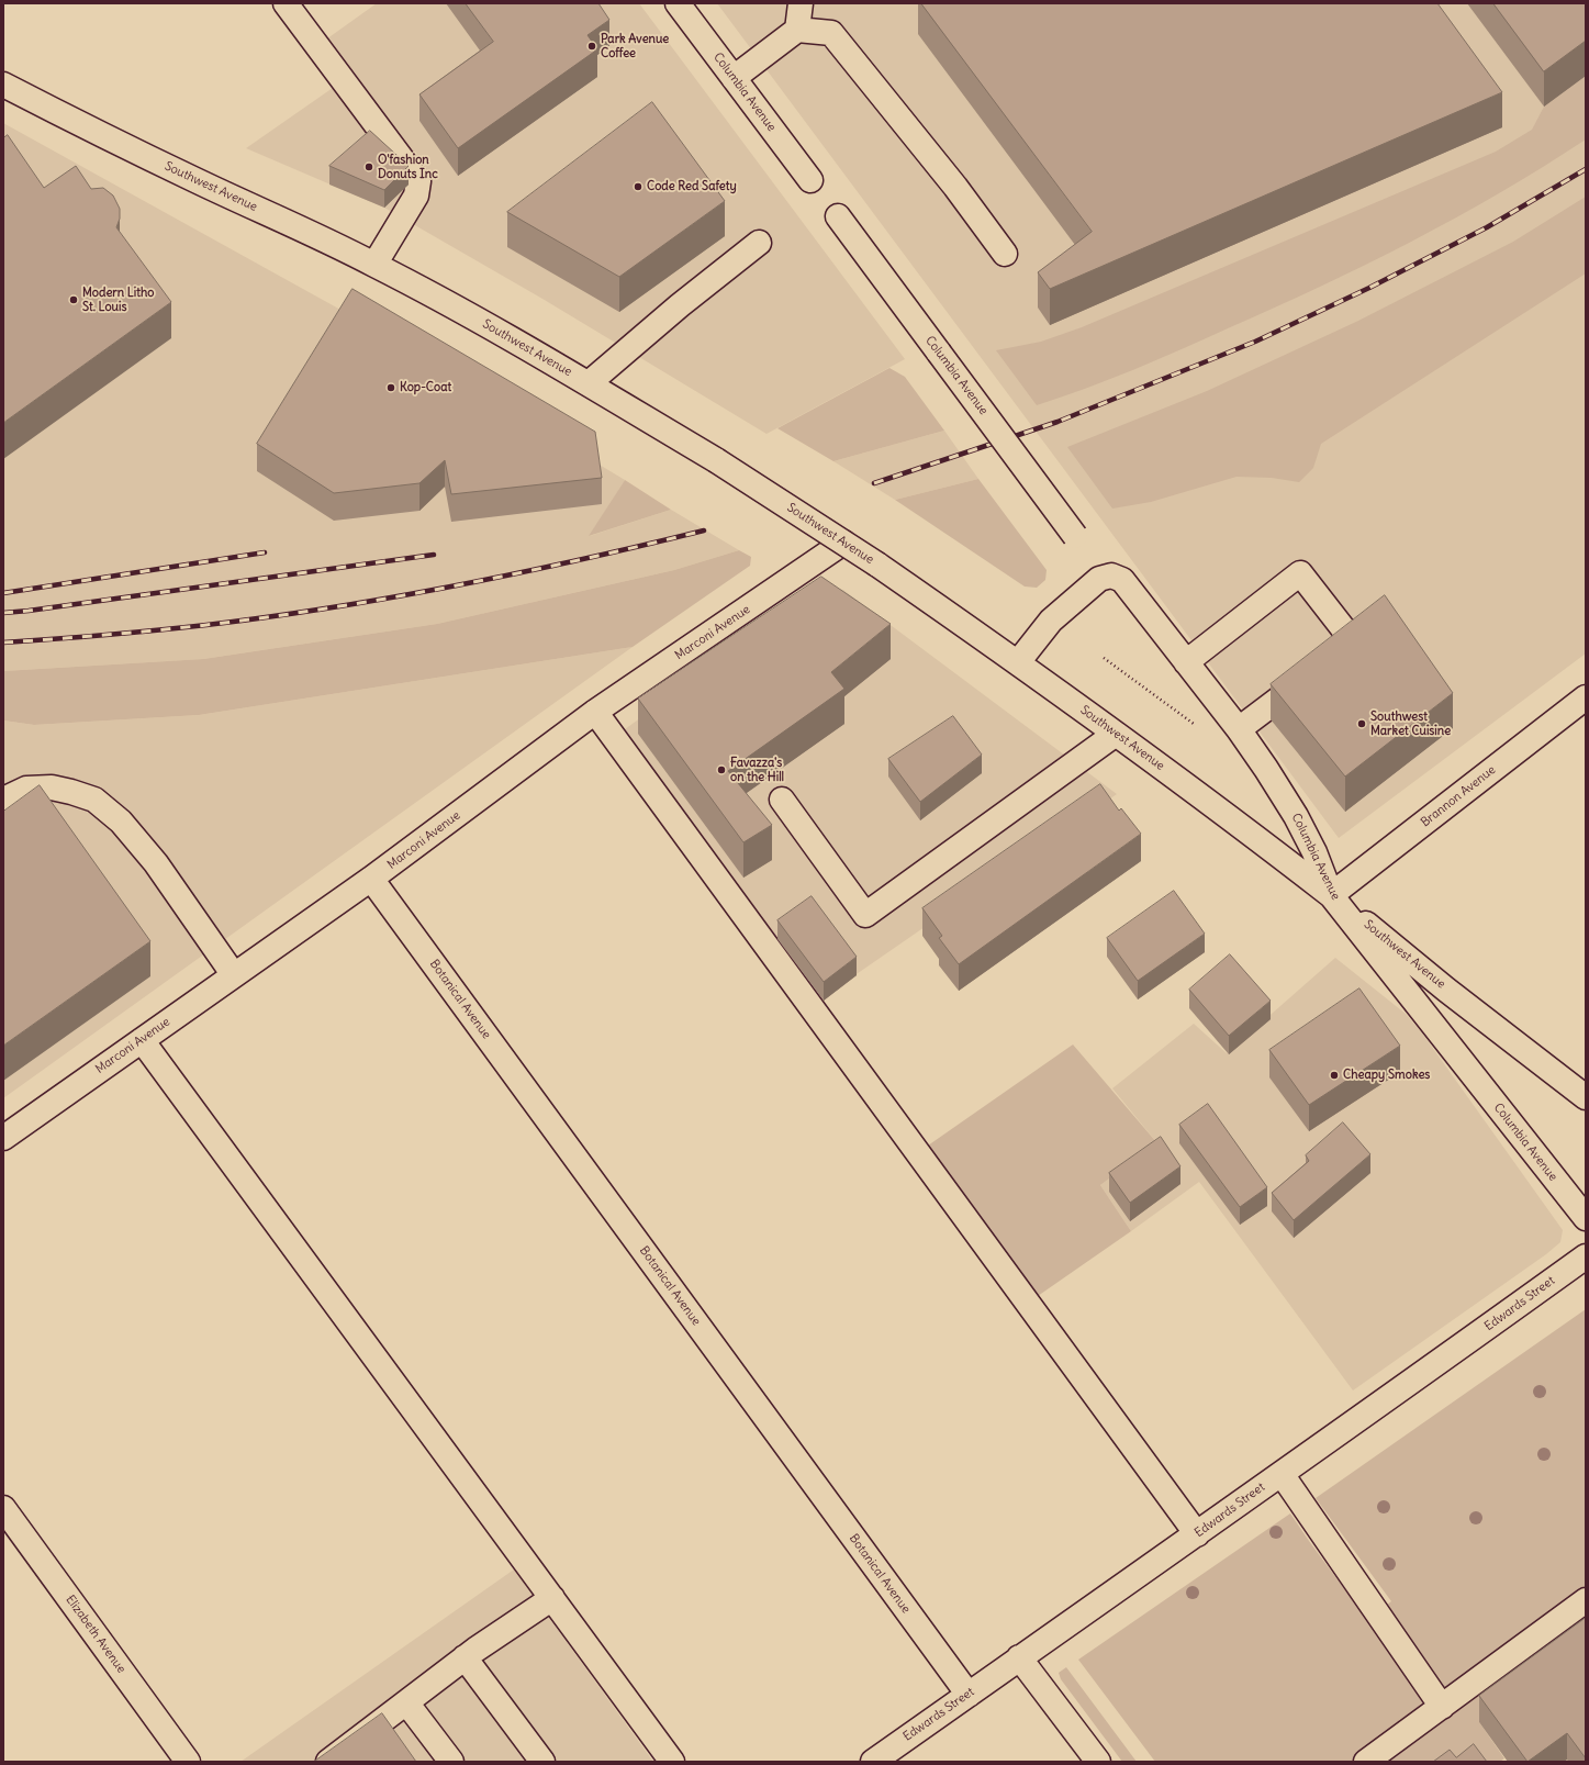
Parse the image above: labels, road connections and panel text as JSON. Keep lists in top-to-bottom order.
{
  "streets": {
    "street": [
      "Columbia Avenue",
      "Southwest Avenue",
      "Marconi Avenue",
      "Brannon Avenue",
      "Botanical Avenue",
      "Edwards Street",
      "Elizabeth Avenue"
    ]
  },
  "crossings": [
    ["Columbia Avenue", "Southwest Avenue"],
    ["Columbia Avenue", "Brannon Avenue"],
    ["Southwest Avenue", "Marconi Avenue"],
    ["Southwest Avenue", "Brannon Avenue"],
    ["Marconi Avenue", "Botanical Avenue"],
    ["Botanical Avenue", "Edwards Street"]
  ],
  "places": [
    "Park Avenue Coffee",
    "O'fashion Donuts Inc",
    "Code Red Safety",
    "Modern Litho St. Louis",
    "Kop-Coat",
    "Southwest Market Cuisine",
    "Favazza's on the Hill",
    "Cheapy Smokes"
  ]
}
